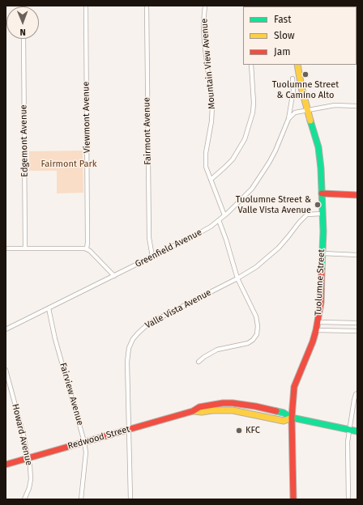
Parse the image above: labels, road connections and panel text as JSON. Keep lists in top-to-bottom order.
{
  "streets": {
    "main road": ["Tuolumne Street", "Redwood Street"],
    "street": [
      "Mountain View Avenue",
      "Viewmont Avenue",
      "Fairmont Avenue",
      "Edgemont Avenue",
      "Greenfield Avenue",
      "Valle Vista Avenue",
      "Fairview Avenue",
      "Howard Avenue"
    ]
  },
  "crossings": [
    ["Mountain View Avenue", "Greenfield Avenue"],
    ["Fairmont Avenue", "Greenfield Avenue"],
    ["Greenfield Avenue", "Fairview Avenue"],
    ["Tuolumne Street", "Valle Vista Avenue"],
    ["Tuolumne Street", "Redwood Street"],
    ["Valle Vista Avenue", "Redwood Street"],
    ["Fairview Avenue", "Redwood Street"],
    ["Howard Avenue", "Redwood Street"]
  ],
  "parks": ["Fairmont Park"],
  "places": ["Tuolumne Street & Camino Alto", "Tuolumne Street & Valle Vista Avenue", "KFC"],
  "legend": ["Fast", "Slow", "Jam"],
  "north": "bottom"
}
